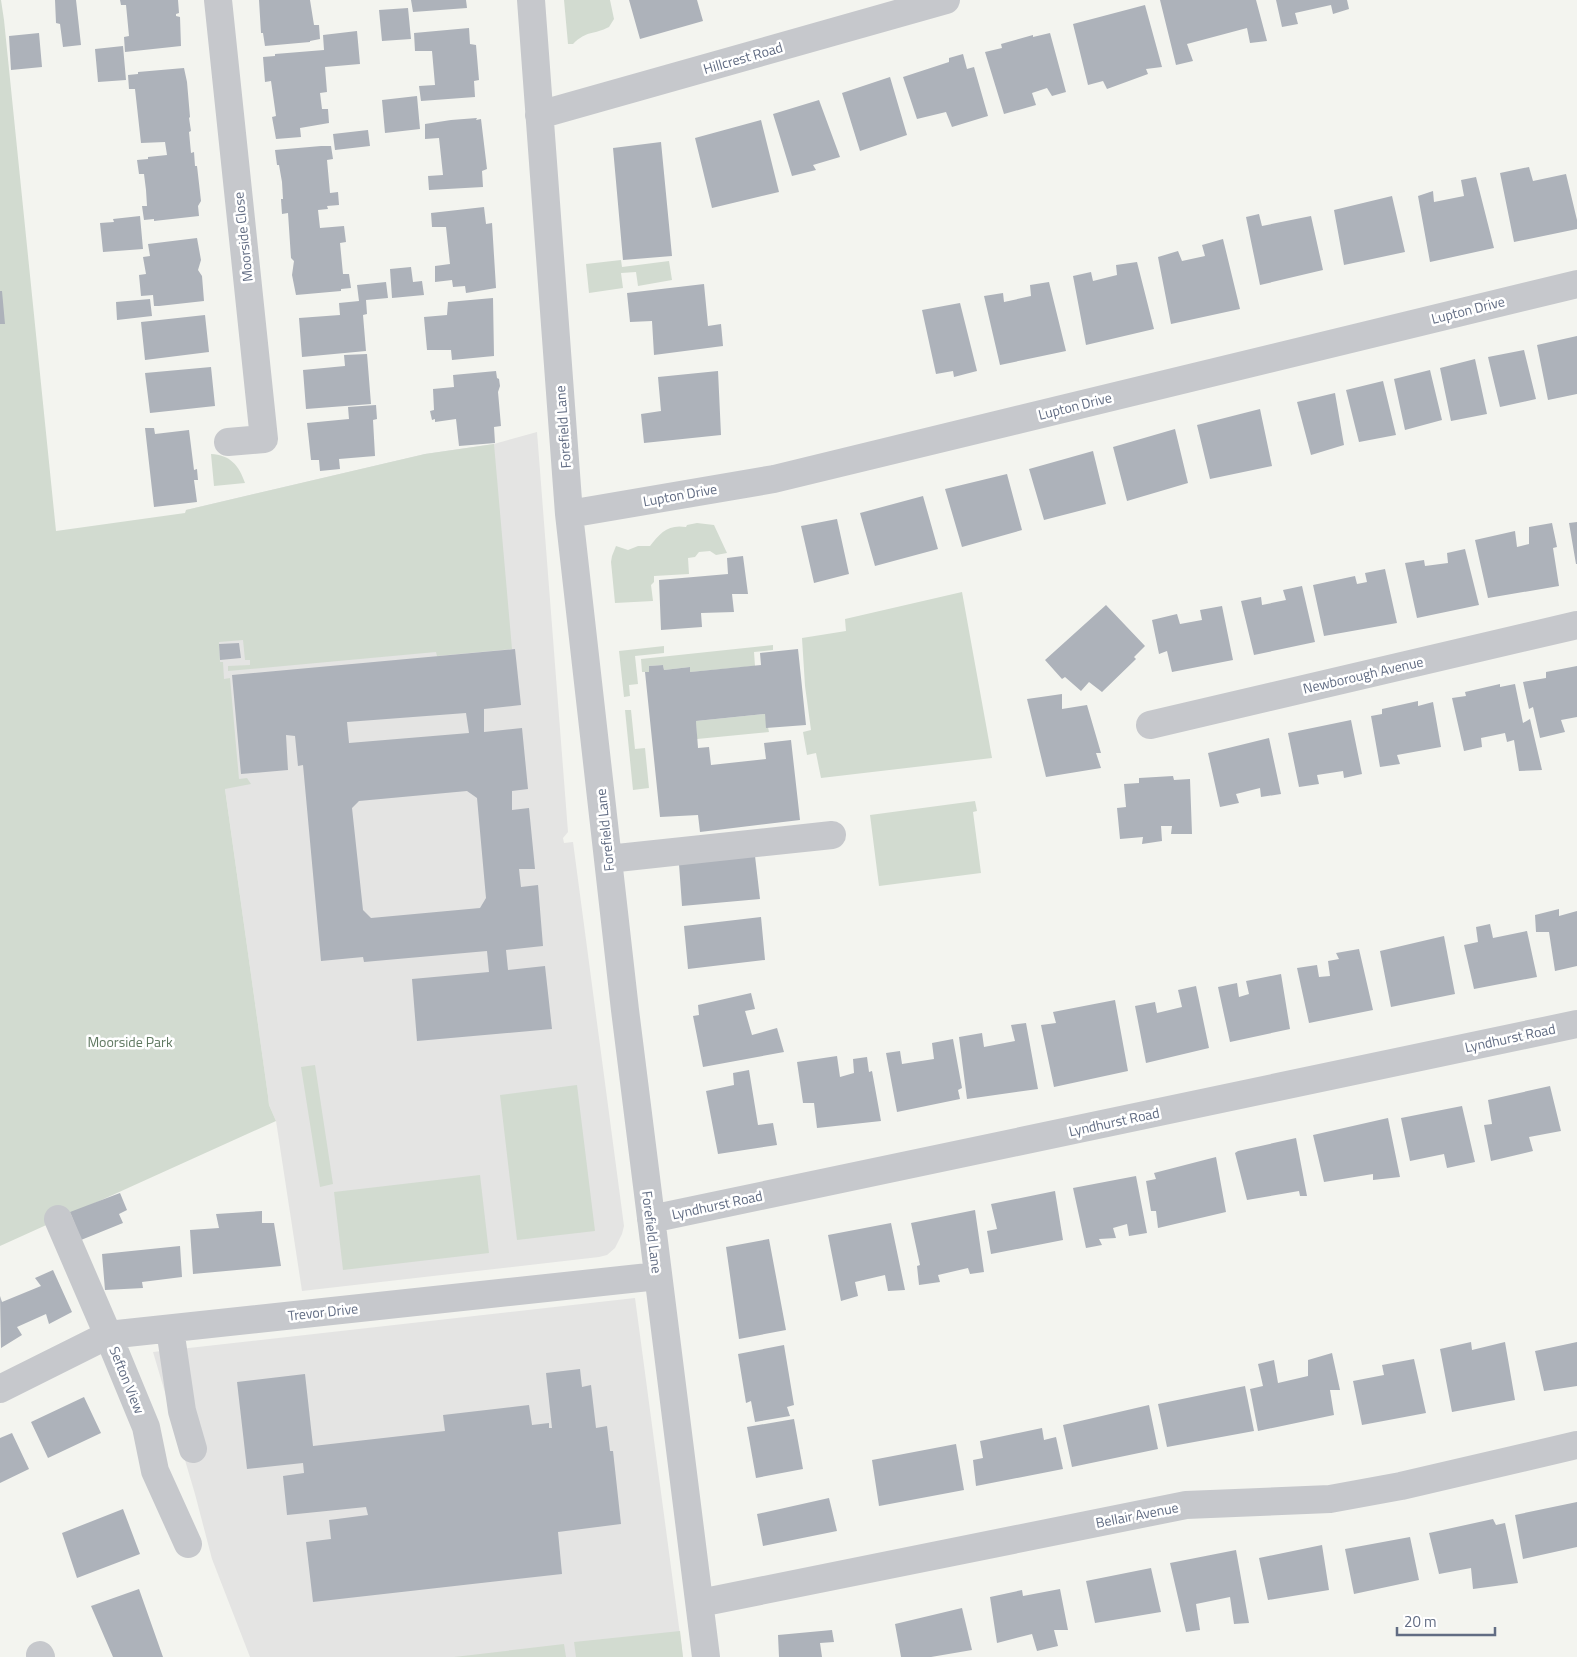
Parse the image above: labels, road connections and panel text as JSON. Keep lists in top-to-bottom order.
{
  "streets": {
    "street": [
      "Hillcrest Road",
      "Moorside Close",
      "Lupton Drive",
      "Forefield Lane",
      "Newborough Avenue",
      "Lyndhurst Road",
      "Trevor Drive",
      "Sefton View",
      "Bellair Avenue"
    ]
  },
  "crossings": [
    ["Hillcrest Road", "Forefield Lane"],
    ["Lupton Drive", "Forefield Lane"],
    ["Forefield Lane", "Lyndhurst Road"],
    ["Forefield Lane", "Trevor Drive"],
    ["Forefield Lane", "Bellair Avenue"],
    ["Trevor Drive", "Sefton View"]
  ],
  "parks": ["Moorside Park"],
  "scale_bar": "20 m"
}
